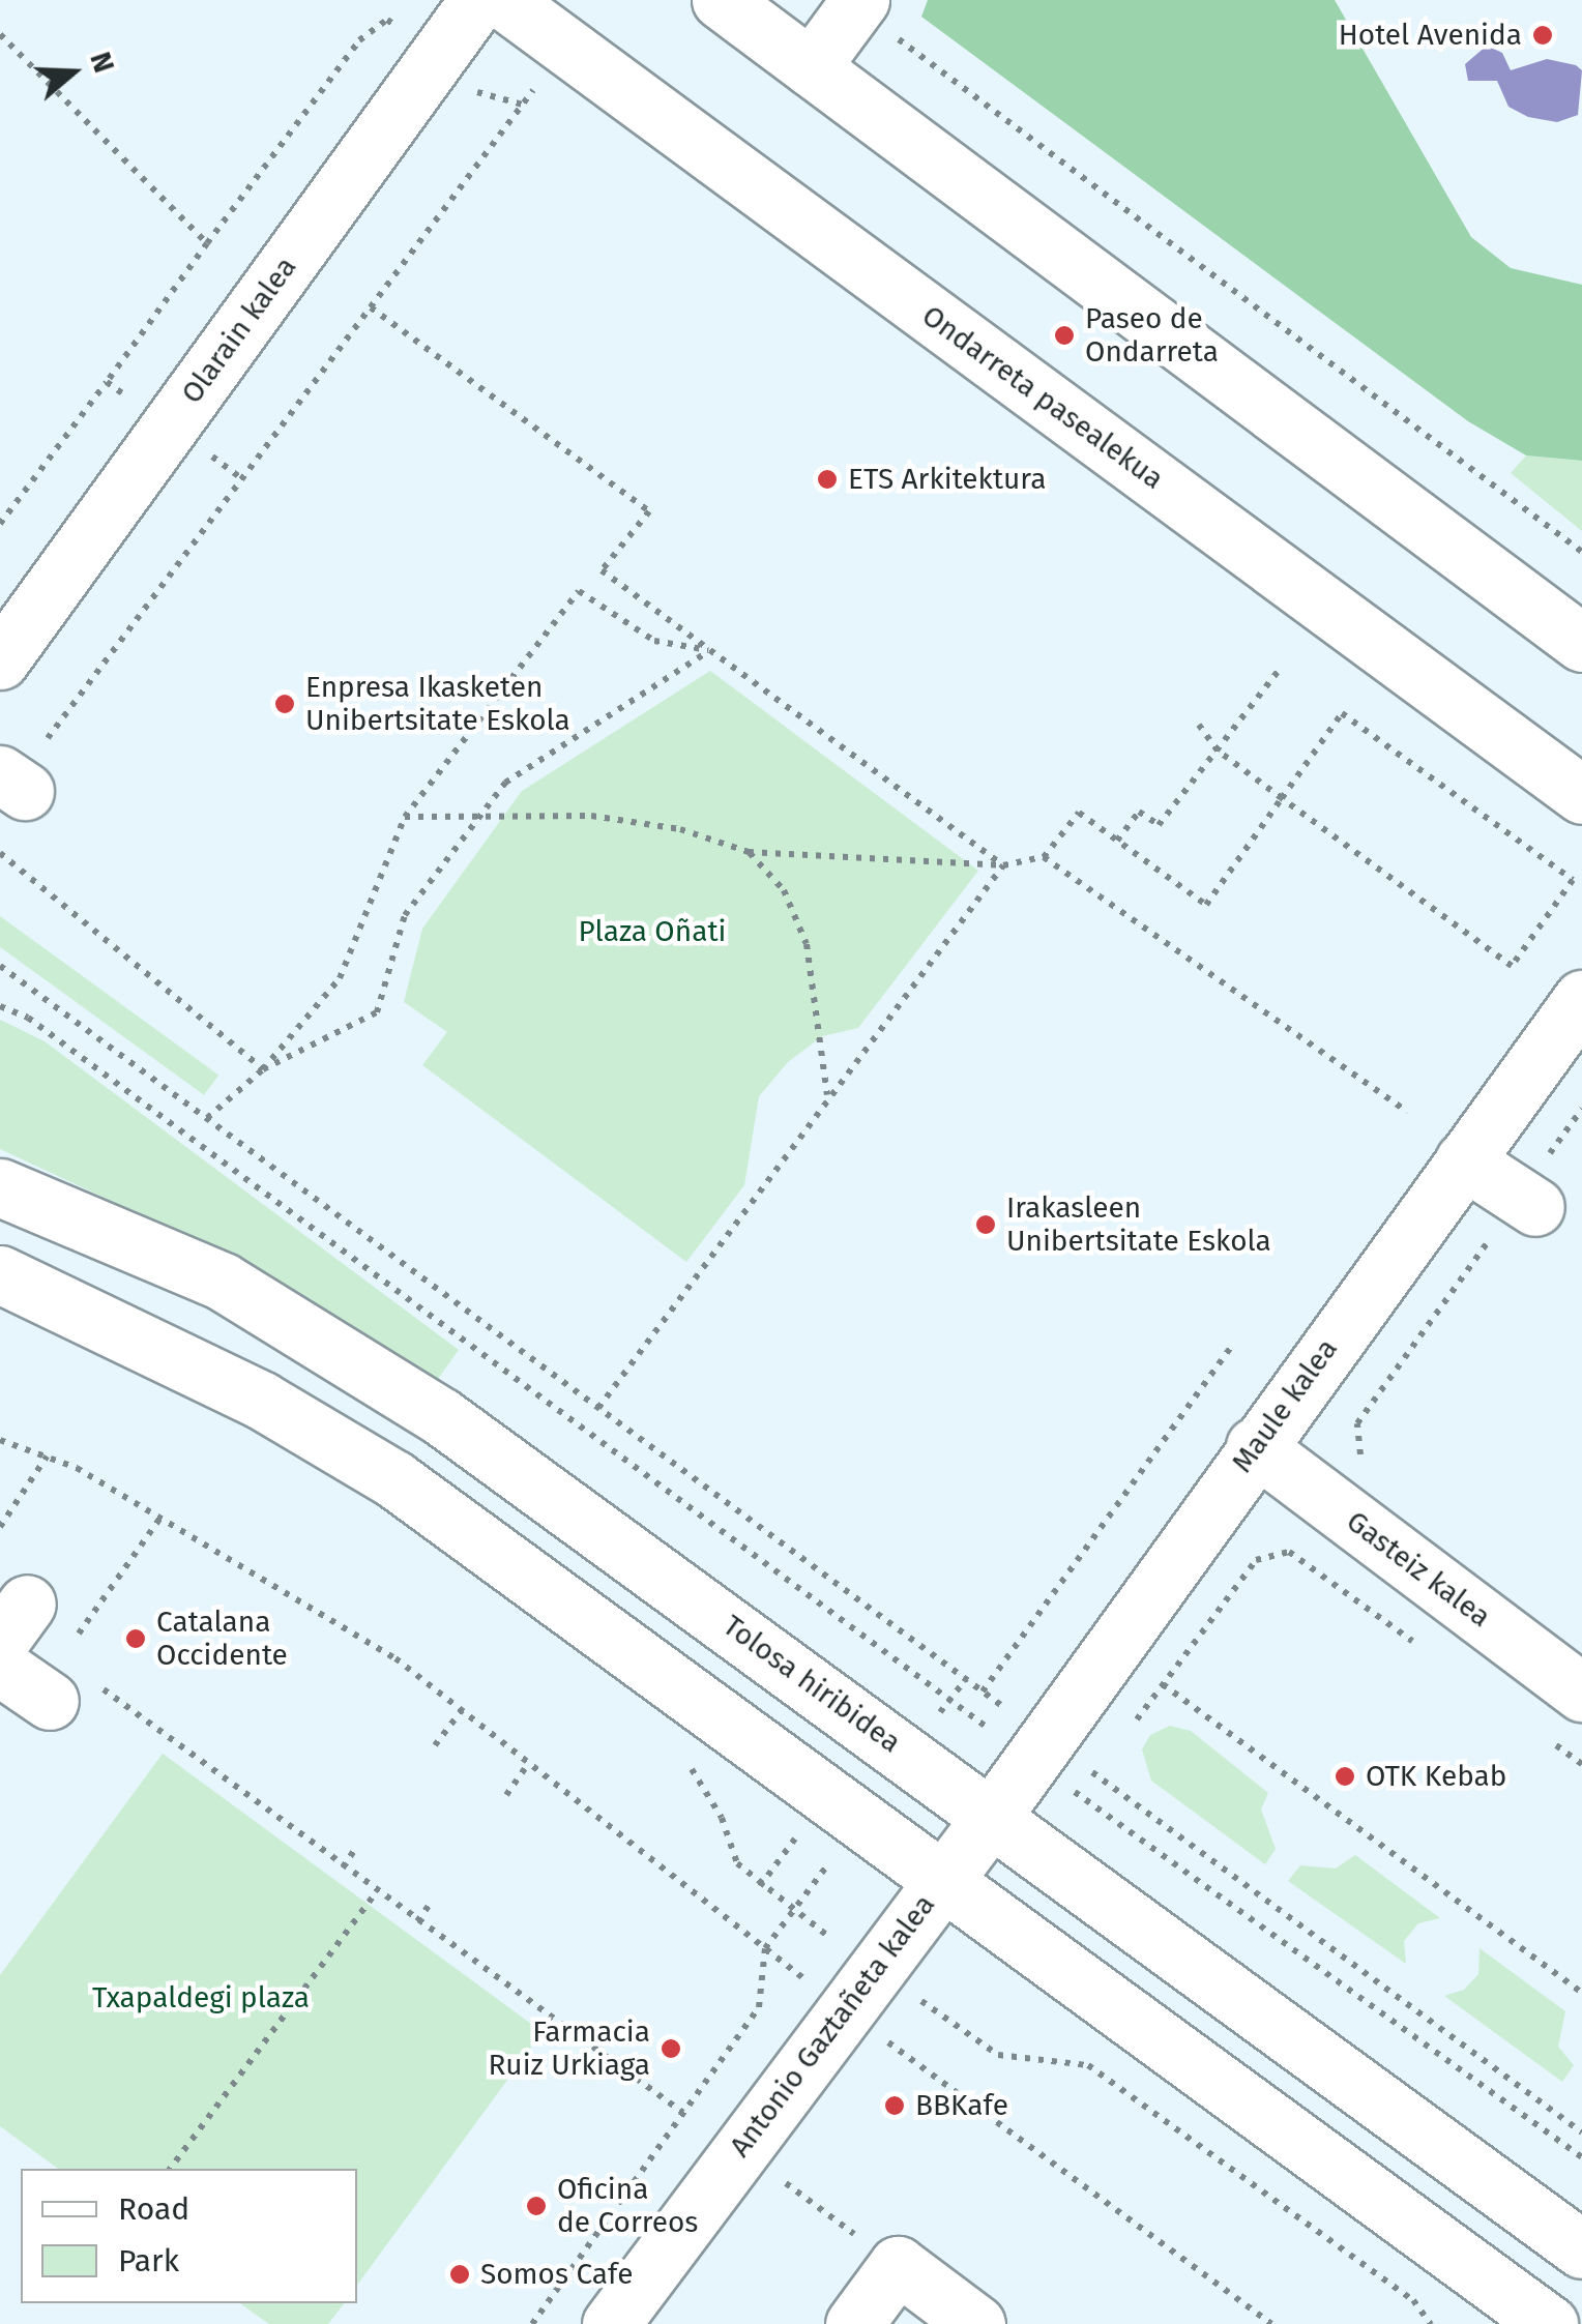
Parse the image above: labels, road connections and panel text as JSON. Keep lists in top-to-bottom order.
{
  "streets": {
    "street": [
      "Olarain kalea",
      "Ondarreta pasealekua",
      "Maule kalea",
      "Gasteiz kalea",
      "Tolosa hiribidea",
      "Antonio Gaztañeta kalea"
    ]
  },
  "crossings": [
    ["Maule kalea", "Gasteiz kalea"],
    ["Maule kalea", "Tolosa hiribidea"],
    ["Maule kalea", "Antonio Gaztañeta kalea"],
    ["Tolosa hiribidea", "Antonio Gaztañeta kalea"]
  ],
  "parks": ["Plaza Oñati", "Txapaldegi plaza"],
  "places": [
    "Hotel Avenida",
    "Paseo de Ondarreta",
    "ETS Arkitektura",
    "Enpresa Ikasketen Unibertsitate Eskola",
    "Irakasleen Unibertsitate Eskola",
    "Catalana Occidente",
    "OTK Kebab",
    "Farmacia Ruiz Urkiaga",
    "BBKafe",
    "Oficina de Correos",
    "Somos Cafe"
  ],
  "legend": ["Road", "Park"],
  "north": "right"
}
